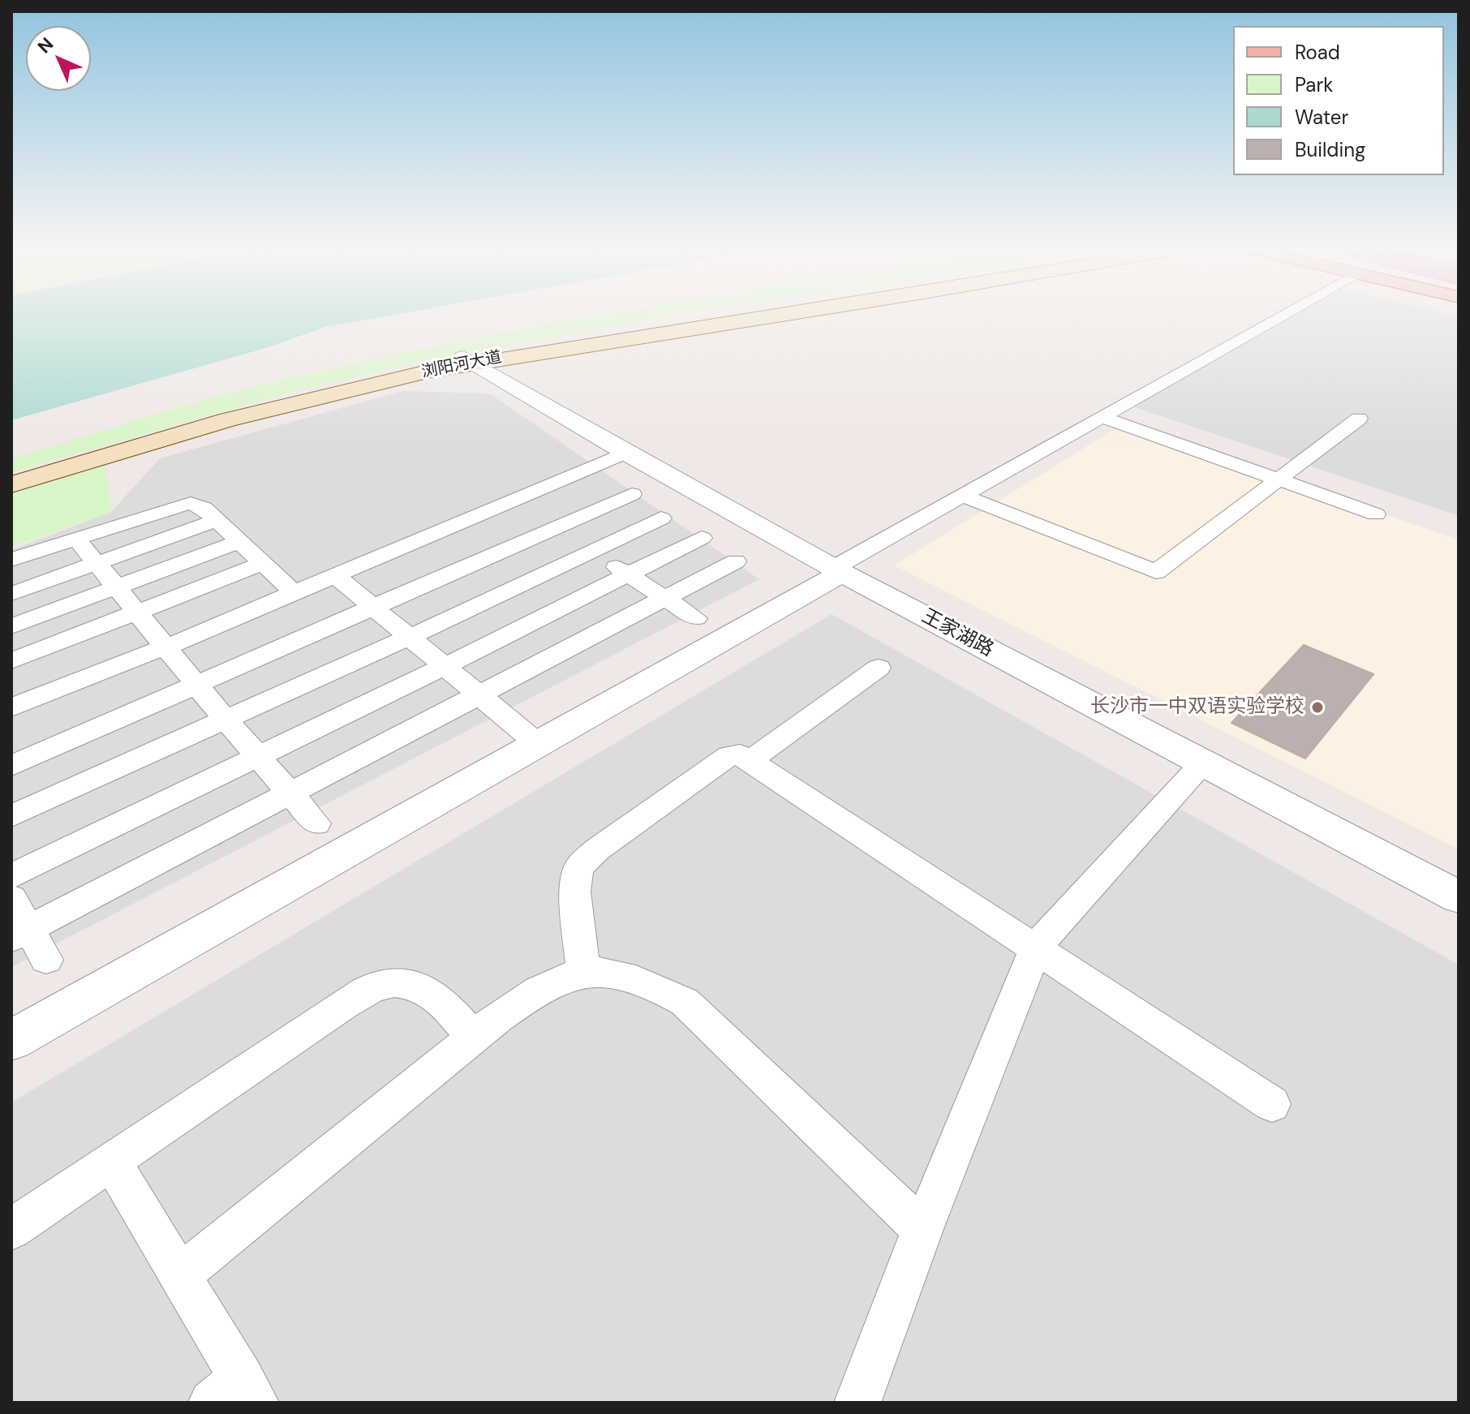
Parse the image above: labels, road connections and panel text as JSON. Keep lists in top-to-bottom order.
{
  "streets": {
    "main road": ["浏阳河大道"],
    "street": ["王家湖路"]
  },
  "crossings": [
    ["浏阳河大道", "王家湖路"]
  ],
  "places": ["长沙市一中双语实验学校"],
  "legend": [
    "Road",
    "Park",
    "Water",
    "Building"
  ],
  "north": "top left"
}
